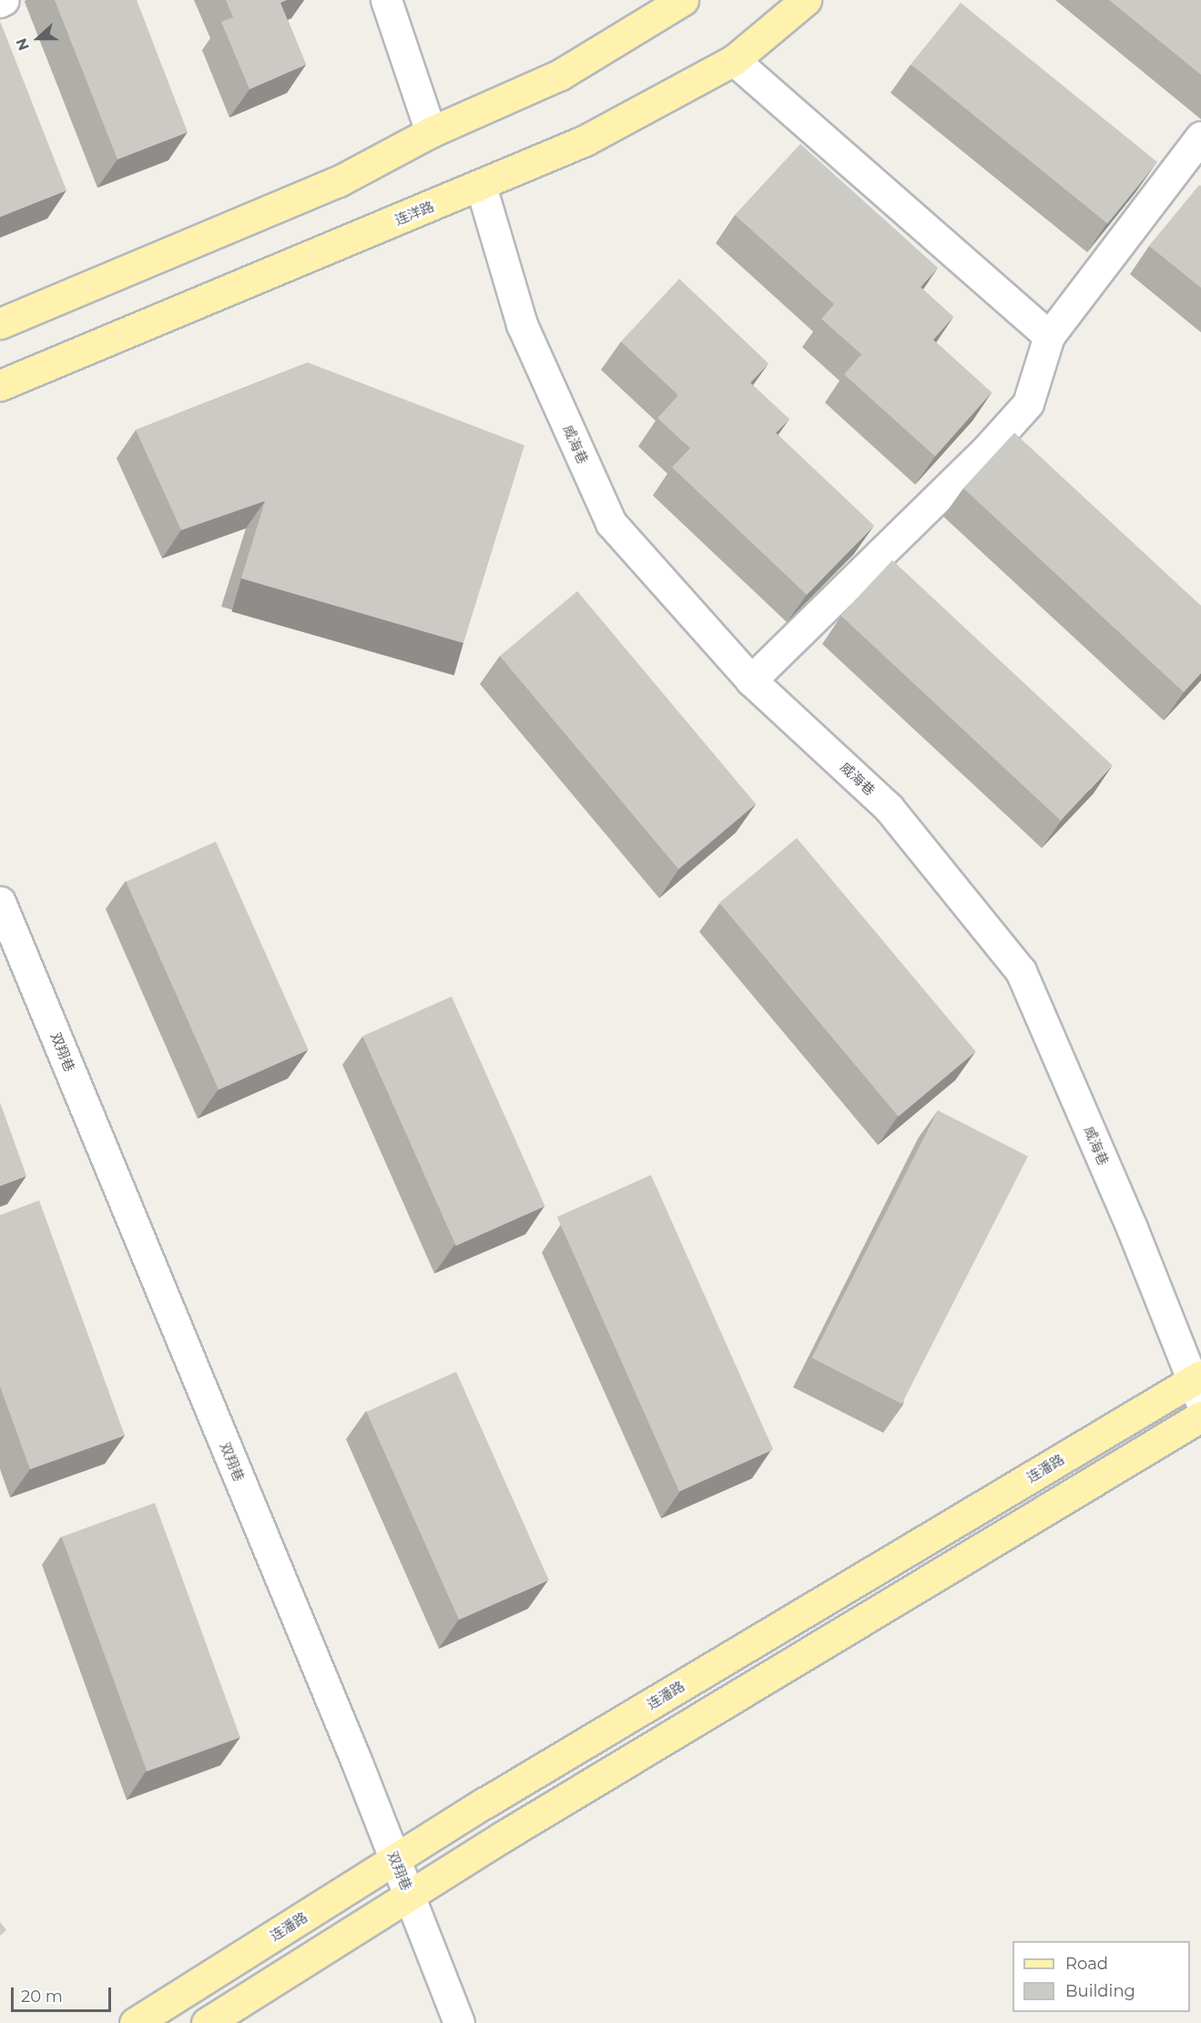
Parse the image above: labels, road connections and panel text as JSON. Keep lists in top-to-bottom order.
{
  "streets": {
    "main road": ["连洋路", "连潘路"],
    "street": ["威海巷", "双翔巷"]
  },
  "crossings": [
    ["连洋路", "威海巷"],
    ["威海巷", "连潘路"],
    ["双翔巷", "连潘路"]
  ],
  "legend": ["Road", "Building"],
  "scale_bar": "20 m",
  "north": "left"
}
